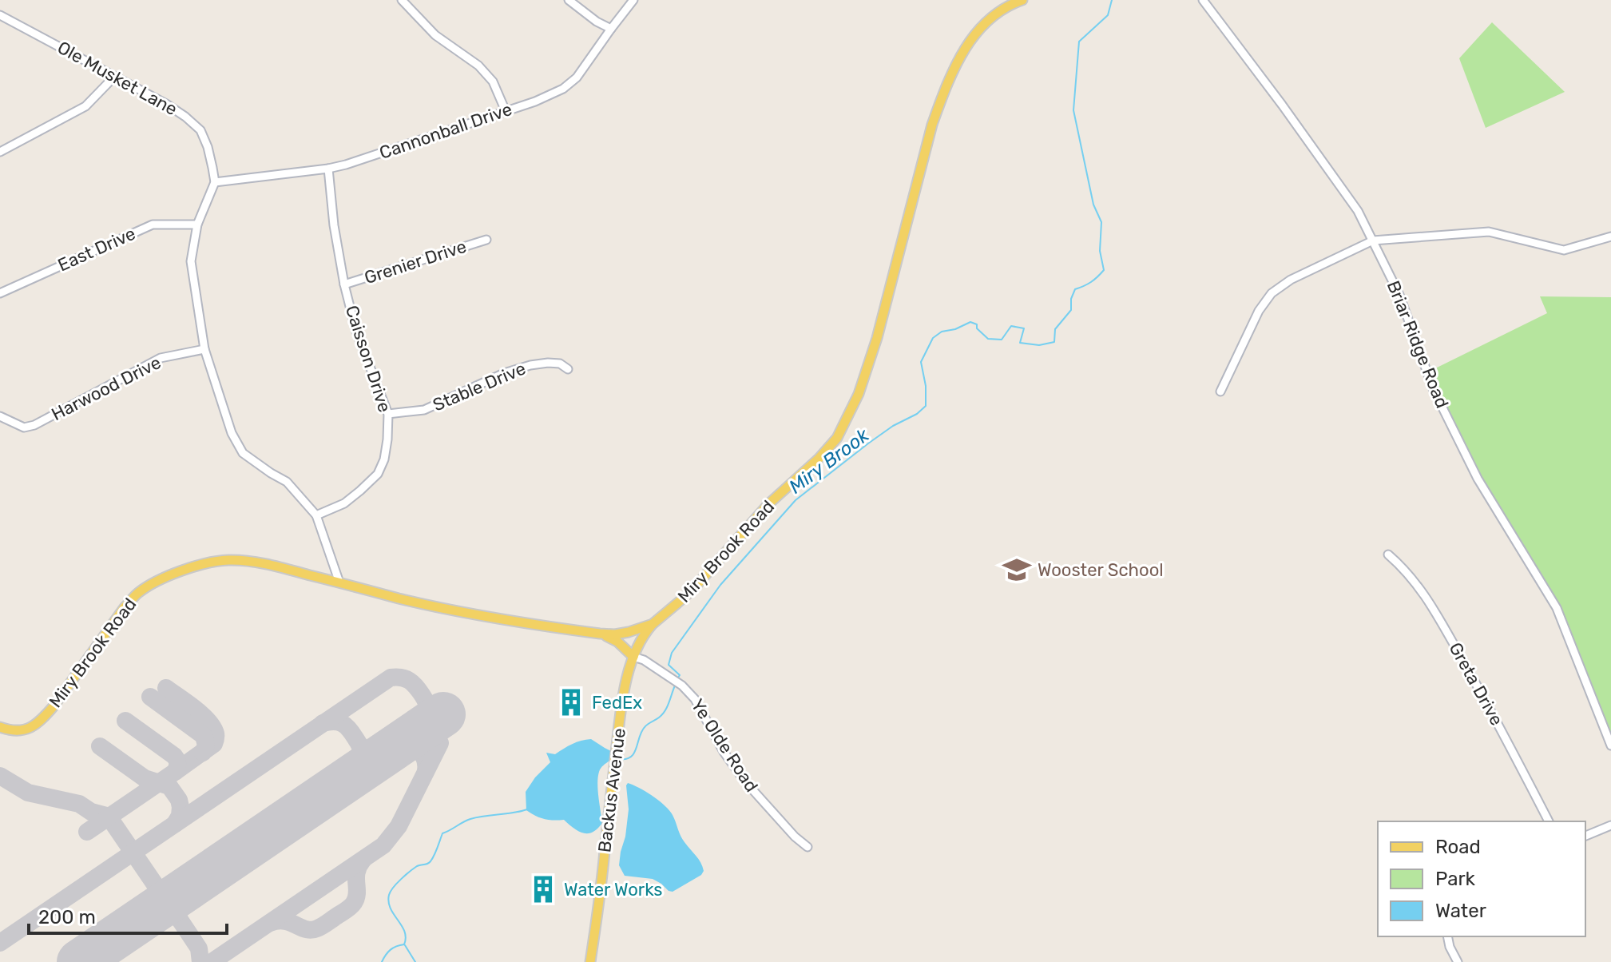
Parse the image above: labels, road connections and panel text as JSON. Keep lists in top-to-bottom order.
{
  "streets": {
    "main road": ["Miry Brook Road", "Backus Avenue"],
    "street": [
      "Ole Musket Lane",
      "Cannonball Drive",
      "East Drive",
      "Grenier Drive",
      "Briar Ridge Road",
      "Caisson Drive",
      "Stable Drive",
      "Harwood Drive",
      "Greta Drive",
      "Ye Olde Road"
    ]
  },
  "crossings": [
    ["Ole Musket Lane", "Cannonball Drive"],
    ["Cannonball Drive", "Caisson Drive"],
    ["Grenier Drive", "Caisson Drive"],
    ["Caisson Drive", "Stable Drive"],
    ["Miry Brook Road", "Backus Avenue"],
    ["Ye Olde Road", "Backus Avenue"]
  ],
  "water": ["Miry Brook"],
  "places": {
    "school or university": ["Wooster School"],
    "building": ["FedEx", "Water Works"]
  },
  "legend": ["Road", "Park", "Water"],
  "scale_bar": "200 m"
}
